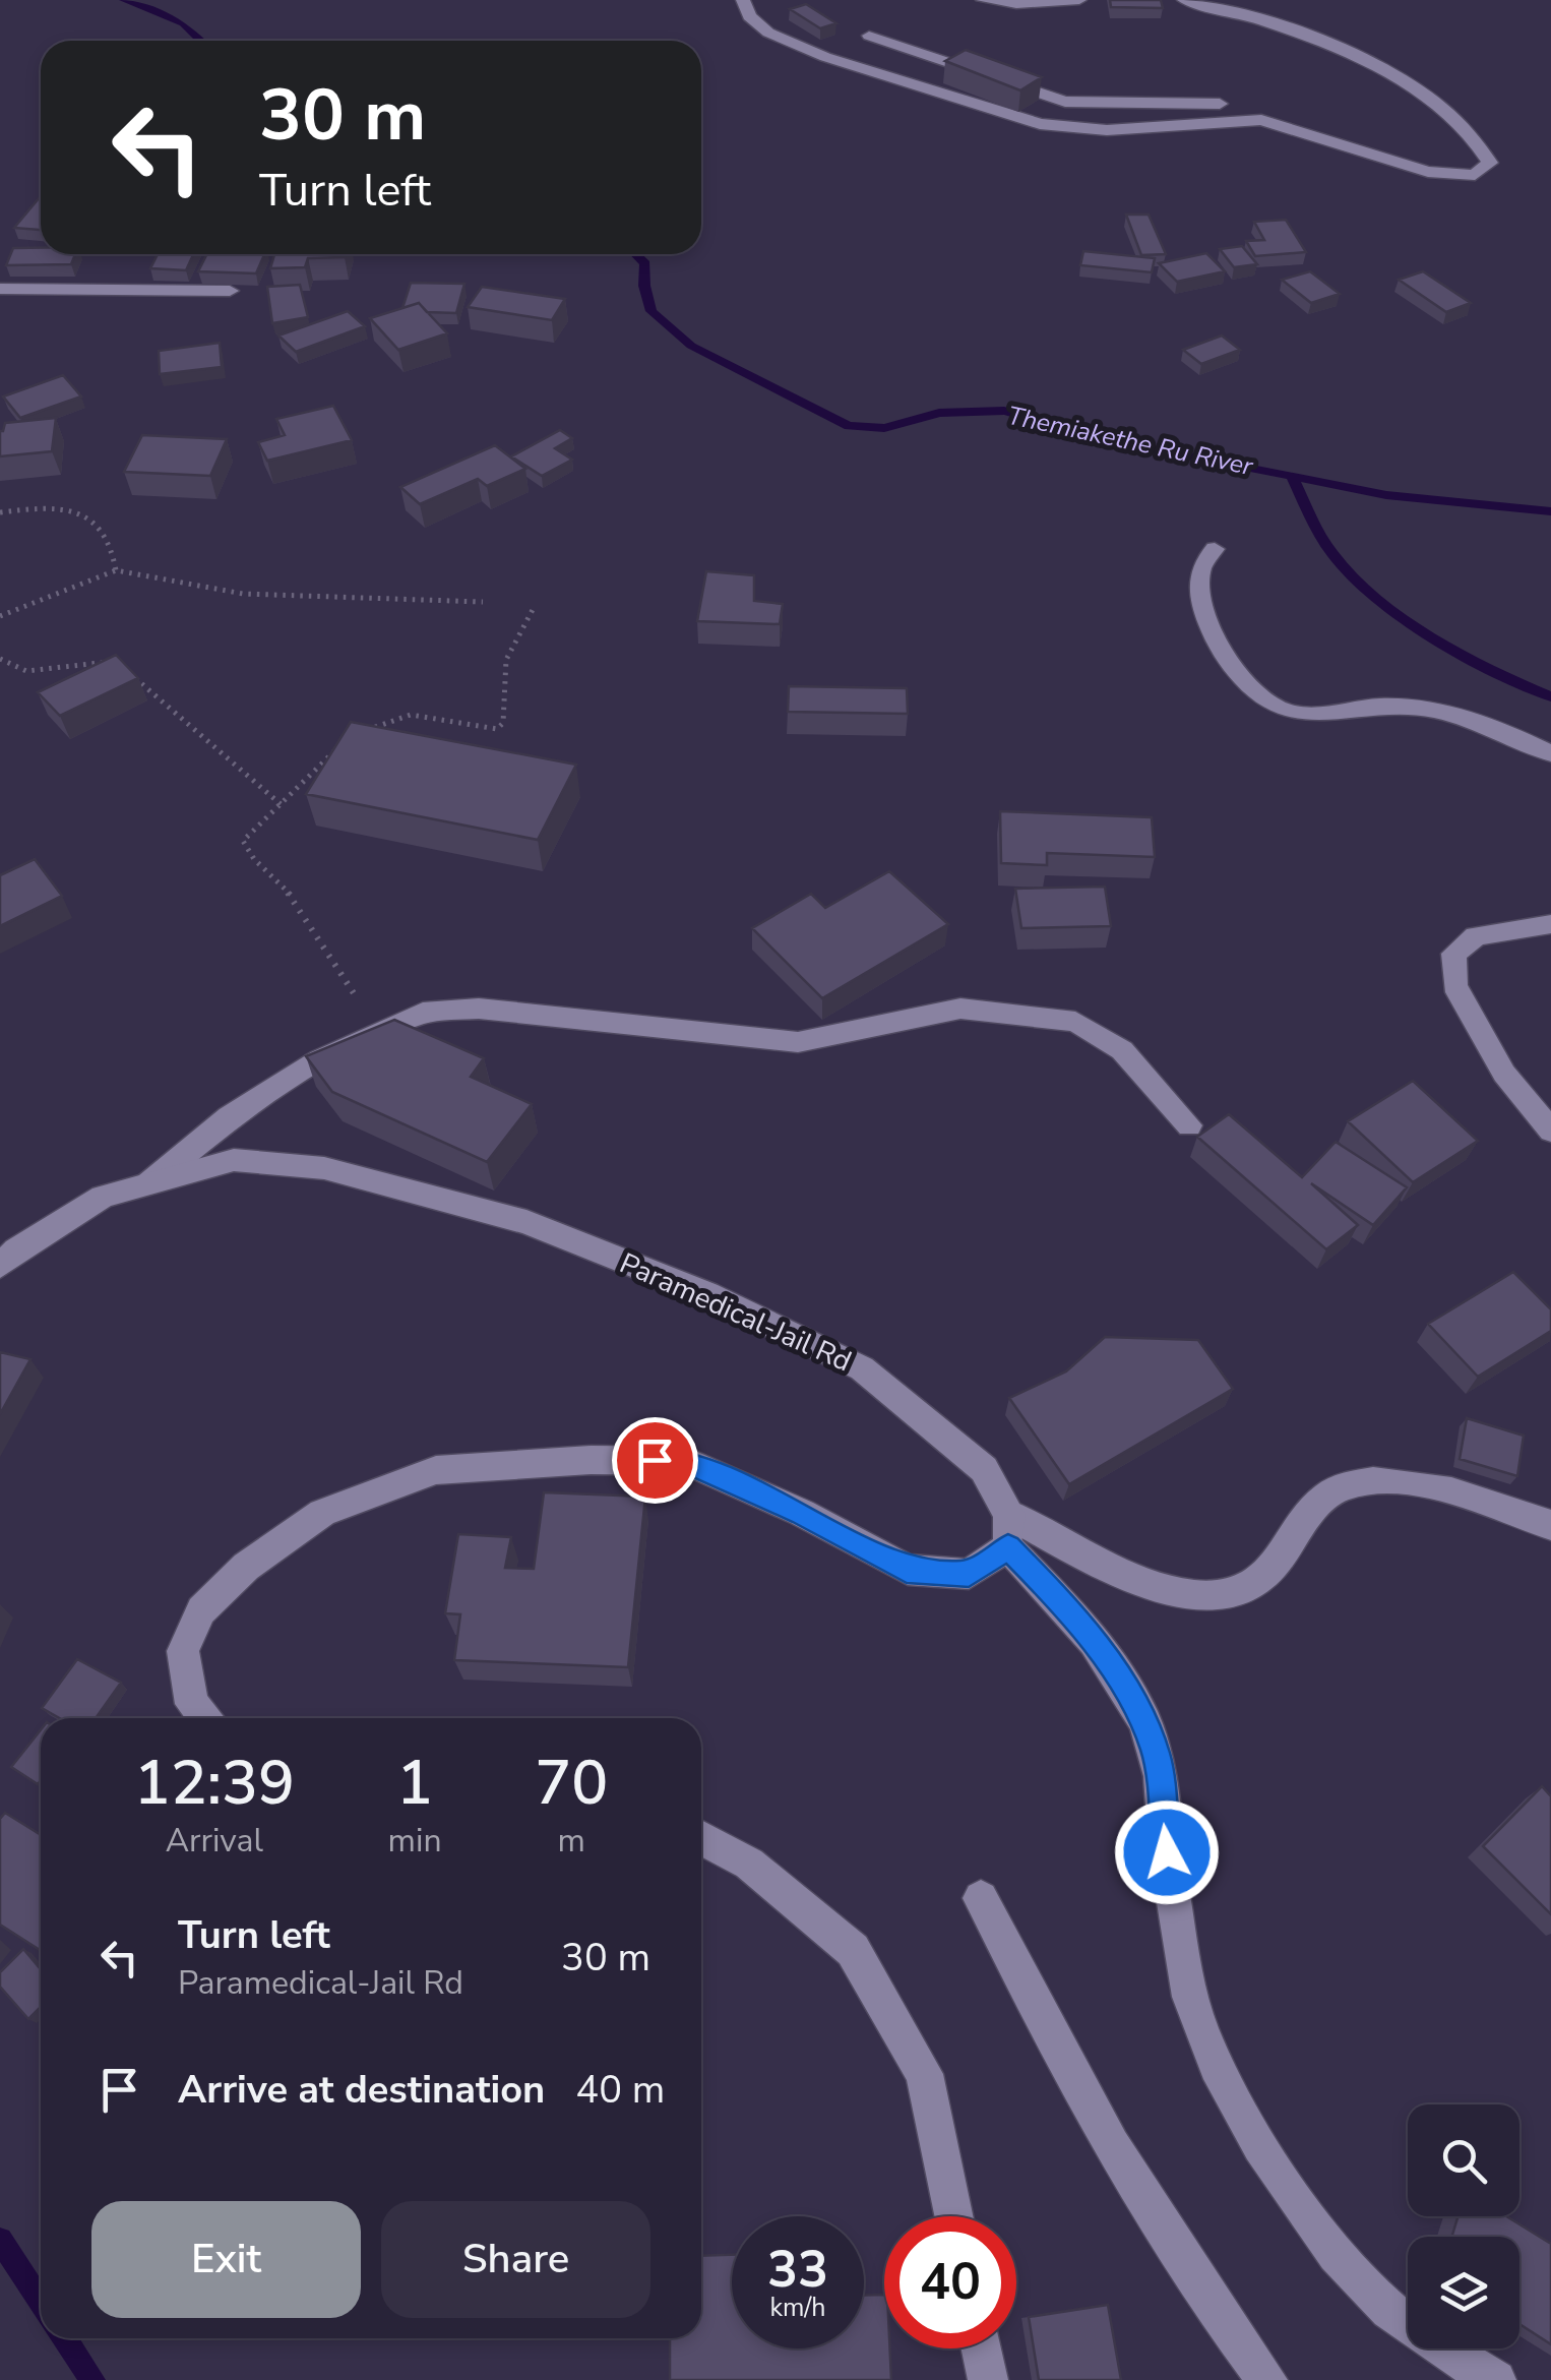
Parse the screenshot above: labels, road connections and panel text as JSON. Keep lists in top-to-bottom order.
{
  "streets": {
    "street": ["Paramedical-Jail Rd"]
  },
  "water": ["Themiakethe Ru River"],
  "page": {
    "turn": ["30 m", "Turn left"],
    "eta": [
      "12:39",
      "Arrival",
      "1",
      "min",
      "70",
      "m"
    ],
    "list": [
      {
        "name": "Turn left",
        "note": "Paramedical-Jail Rd",
        "value": "30 m"
      },
      {
        "name": "Arrive at destination",
        "value": "40 m"
      }
    ],
    "buttons": ["Exit", "Share"],
    "speed": "33 km/h",
    "limit": "40"
  }
}
